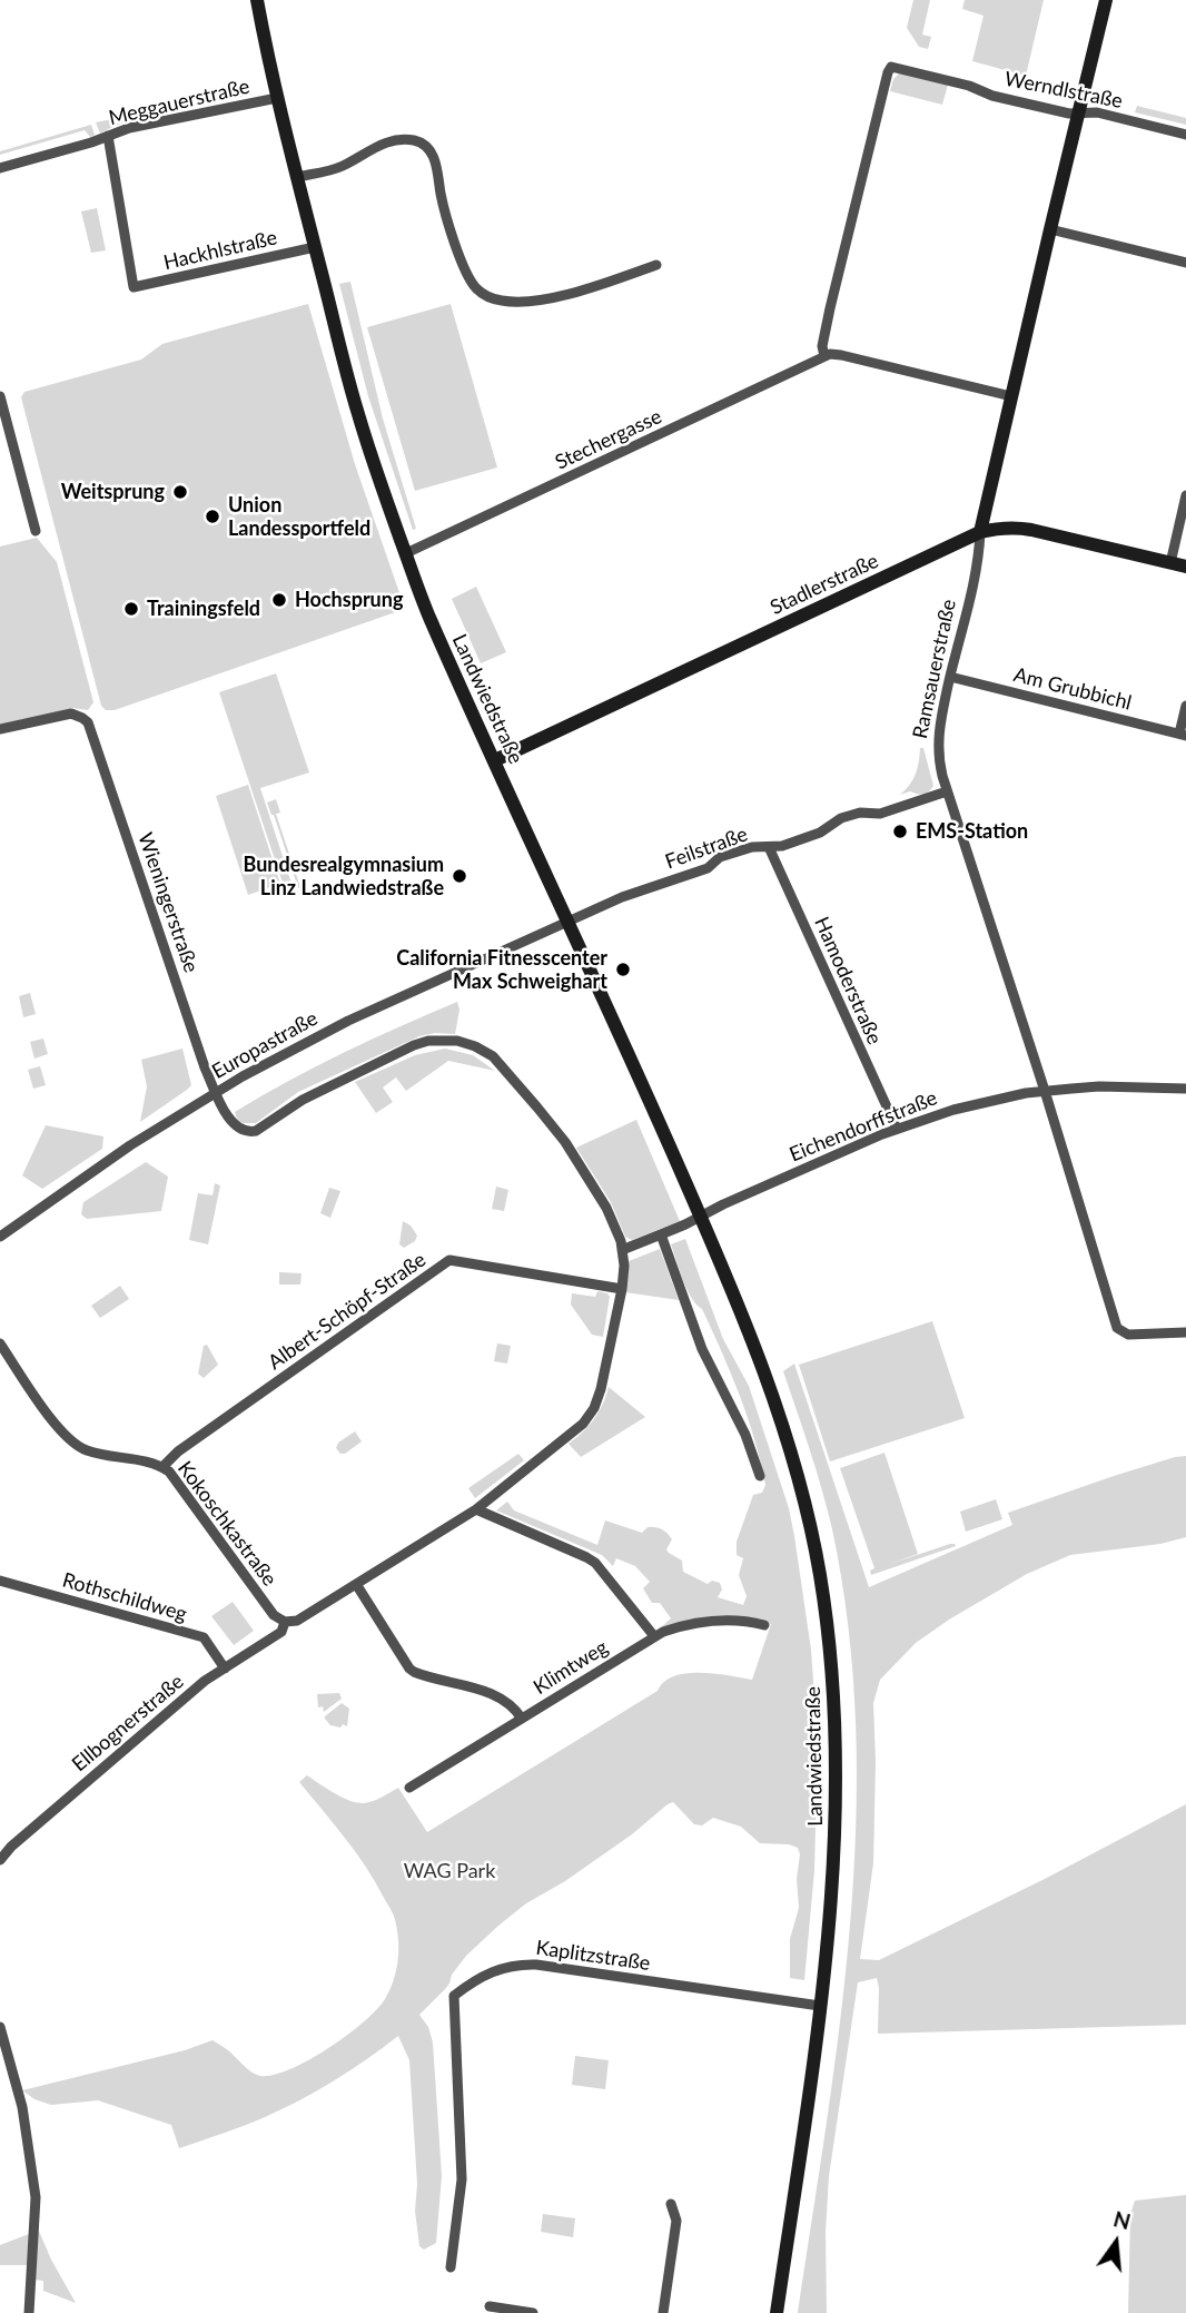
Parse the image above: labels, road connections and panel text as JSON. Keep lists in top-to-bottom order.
{
  "streets": {
    "main road": ["Stadlerstraße", "Ramsauerstraße", "Landwiedstraße"],
    "street": [
      "Werndlstraße",
      "Meggauerstraße",
      "Hackhlstraße",
      "Stechergasse",
      "Am Grubbichl",
      "Feilstraße",
      "Wieningerstraße",
      "Hamoderstraße",
      "Europastraße",
      "Eichendorffstraße",
      "Albert-Schöpf-Straße",
      "Kokoschkastraße",
      "Rothschildweg",
      "Klimtweg",
      "Ellbognerstraße",
      "Kaplitzstraße"
    ]
  },
  "crossings": [
    ["Werndlstraße", "Stechergasse"],
    ["Werndlstraße", "Ramsauerstraße"],
    ["Meggauerstraße", "Hackhlstraße"],
    ["Meggauerstraße", "Landwiedstraße"],
    ["Hackhlstraße", "Landwiedstraße"],
    ["Stechergasse", "Landwiedstraße"],
    ["Stadlerstraße", "Ramsauerstraße"],
    ["Stadlerstraße", "Landwiedstraße"],
    ["Ramsauerstraße", "Am Grubbichl"],
    ["Ramsauerstraße", "Feilstraße"],
    ["Ramsauerstraße", "Eichendorffstraße"],
    ["Landwiedstraße", "Feilstraße"],
    ["Landwiedstraße", "Europastraße"],
    ["Landwiedstraße", "Eichendorffstraße"],
    ["Landwiedstraße", "Kaplitzstraße"],
    ["Feilstraße", "Hamoderstraße"],
    ["Feilstraße", "Europastraße"],
    ["Wieningerstraße", "Europastraße"],
    ["Hamoderstraße", "Eichendorffstraße"],
    ["Albert-Schöpf-Straße", "Kokoschkastraße"],
    ["Kokoschkastraße", "Ellbognerstraße"],
    ["Rothschildweg", "Ellbognerstraße"]
  ],
  "parks": ["WAG Park"],
  "places": [
    "Weitsprung",
    "Union Landessportfeld",
    "Hochsprung",
    "Trainingsfeld",
    "EMS-Station",
    "Bundesrealgymnasium Linz Landwiedstraße",
    "California Fitnesscenter Max Schweighart"
  ],
  "north": "top"
}
